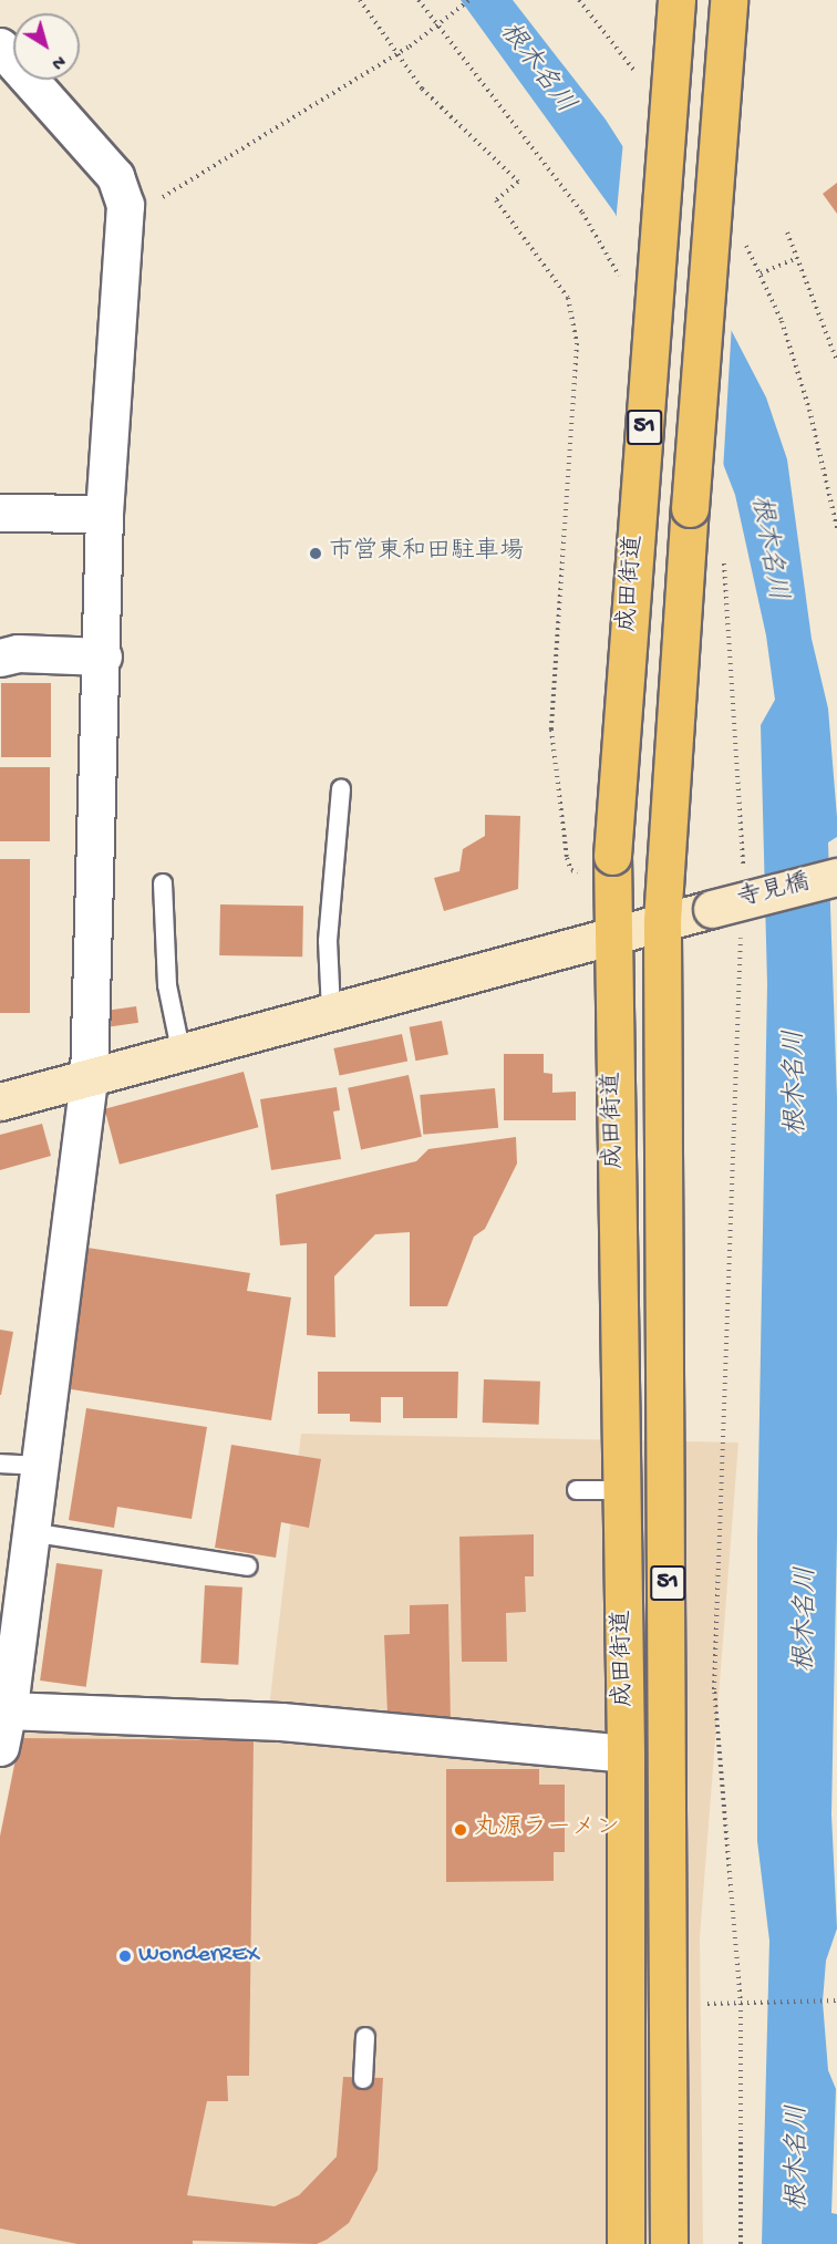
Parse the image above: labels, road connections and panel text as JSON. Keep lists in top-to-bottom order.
{
  "streets": {
    "highway": ["51", "成田街道"],
    "street": ["寺見橋"]
  },
  "crossings": [
    ["成田街道", "寺見橋"]
  ],
  "water": ["根木名川"],
  "places": ["市営東和田駐車場", "丸源ラーメン", "WonderREX"],
  "north": "bottom right"
}
